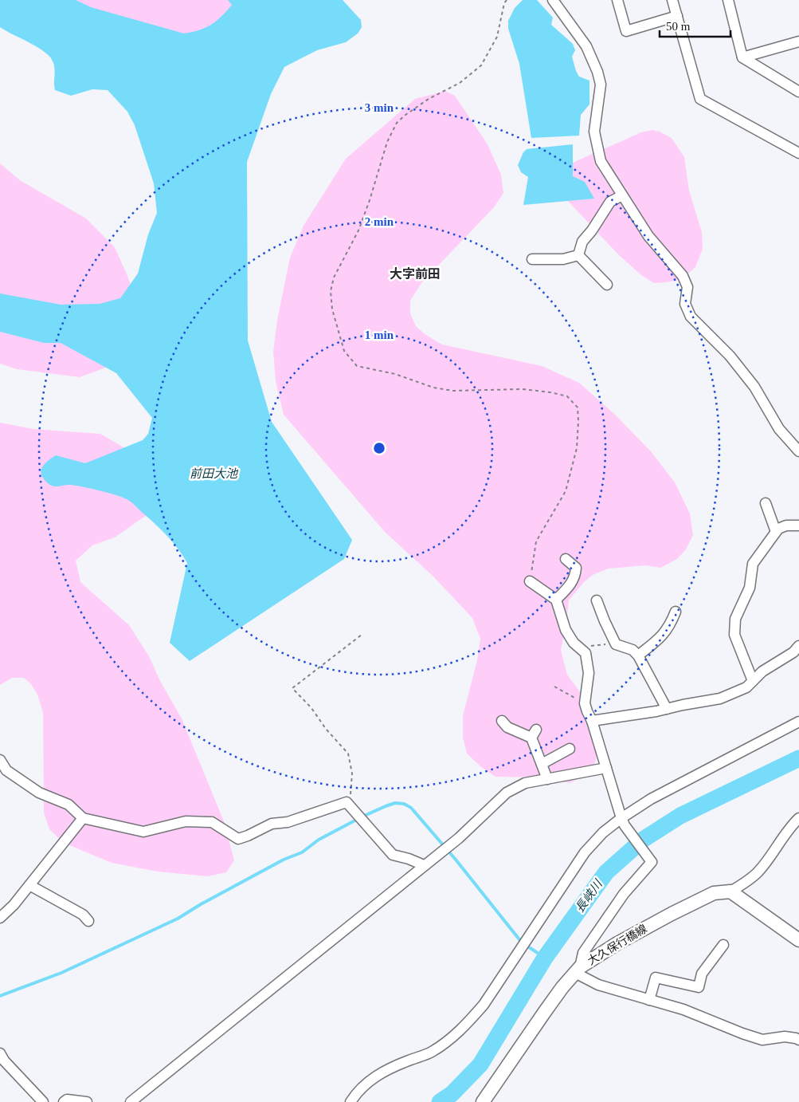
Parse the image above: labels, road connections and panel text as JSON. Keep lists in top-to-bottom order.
{
  "streets": {
    "main road": ["大久保行橋線"]
  },
  "districts": ["大字前田"],
  "water": ["前田大池", "長峡川"],
  "scale_bar": "50 m",
  "rings": ["3 min", "2 min", "1 min"]
}
